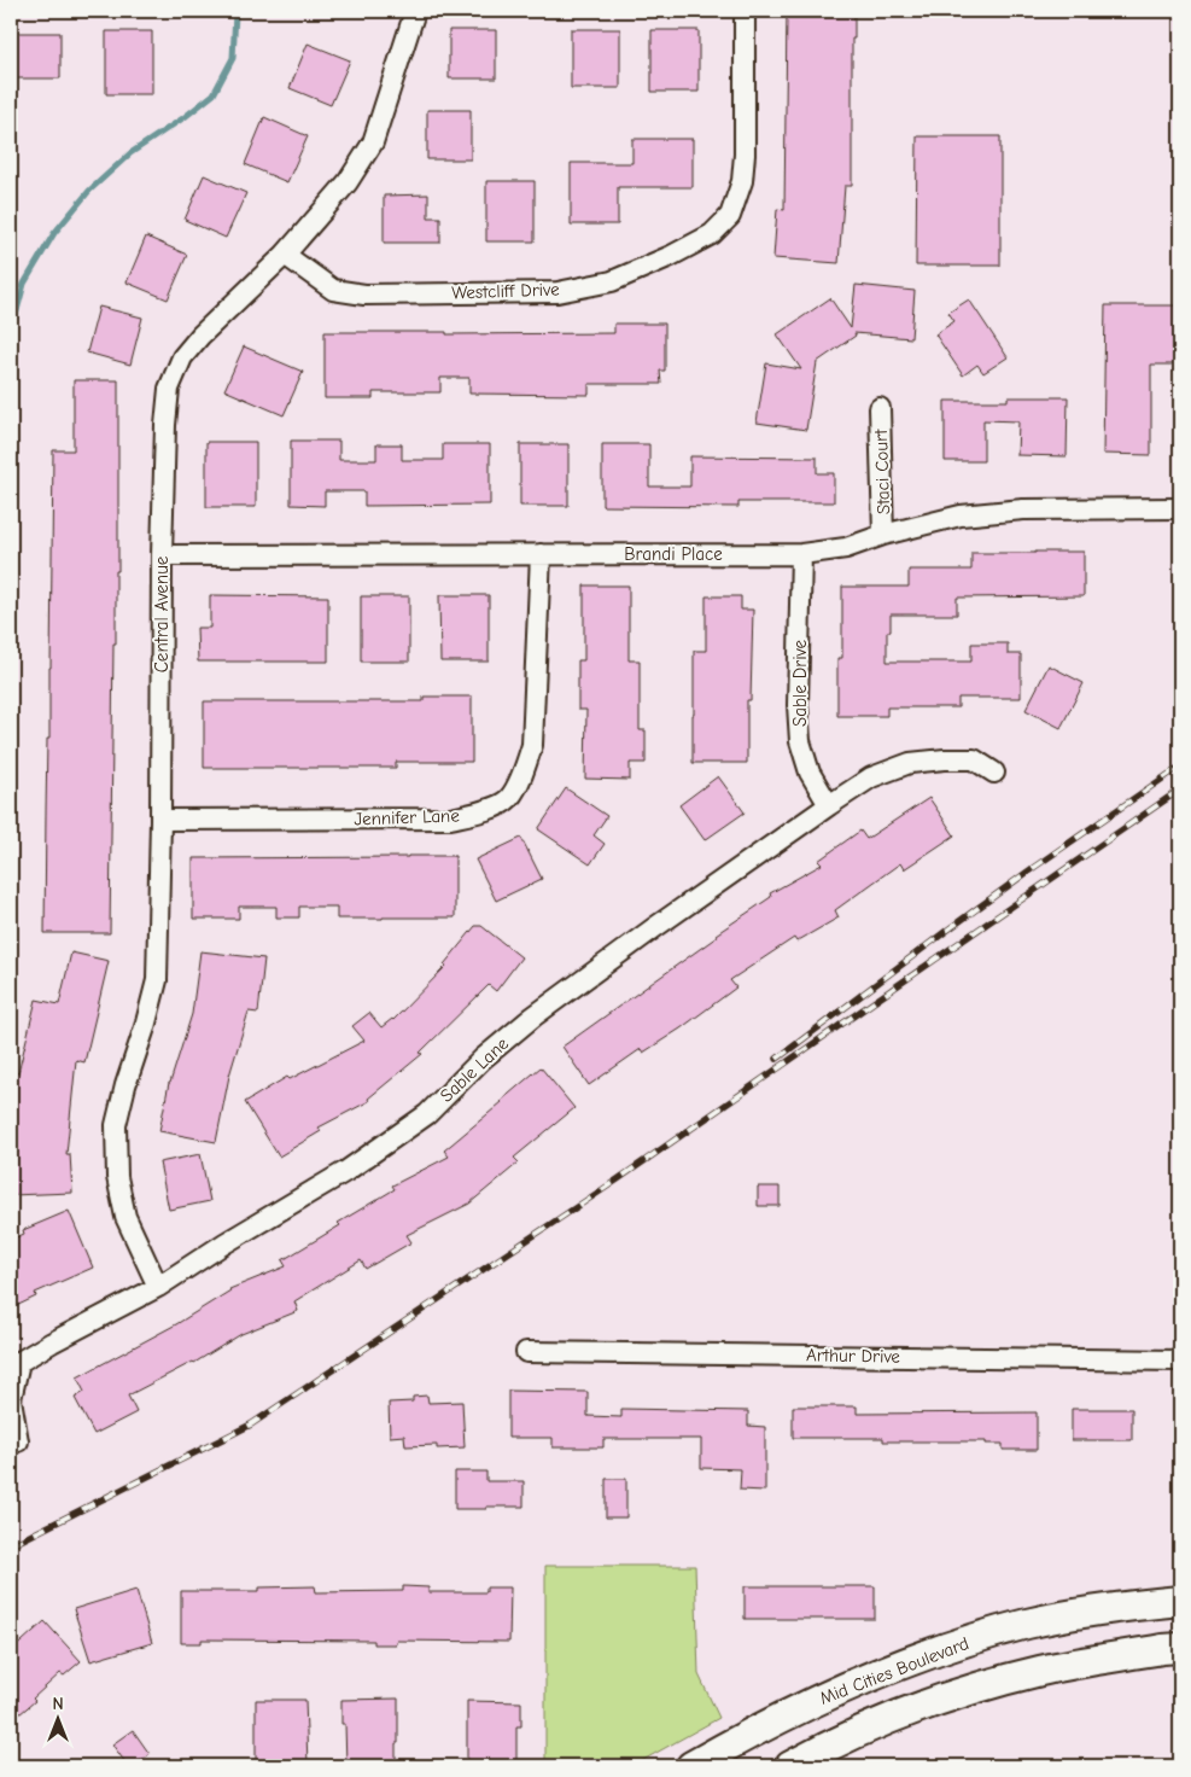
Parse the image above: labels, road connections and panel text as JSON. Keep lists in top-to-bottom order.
{
  "streets": {
    "main road": ["Mid Cities Boulevard"],
    "street": [
      "Westcliff Drive",
      "Staci Court",
      "Brandi Place",
      "Central Avenue",
      "Sable Drive",
      "Jennifer Lane",
      "Sable Lane",
      "Arthur Drive"
    ]
  },
  "crossings": [
    ["Westcliff Drive", "Central Avenue"],
    ["Staci Court", "Brandi Place"],
    ["Brandi Place", "Central Avenue"],
    ["Brandi Place", "Sable Drive"],
    ["Brandi Place", "Jennifer Lane"],
    ["Central Avenue", "Jennifer Lane"],
    ["Central Avenue", "Sable Lane"],
    ["Sable Drive", "Sable Lane"]
  ],
  "north": "top"
}
